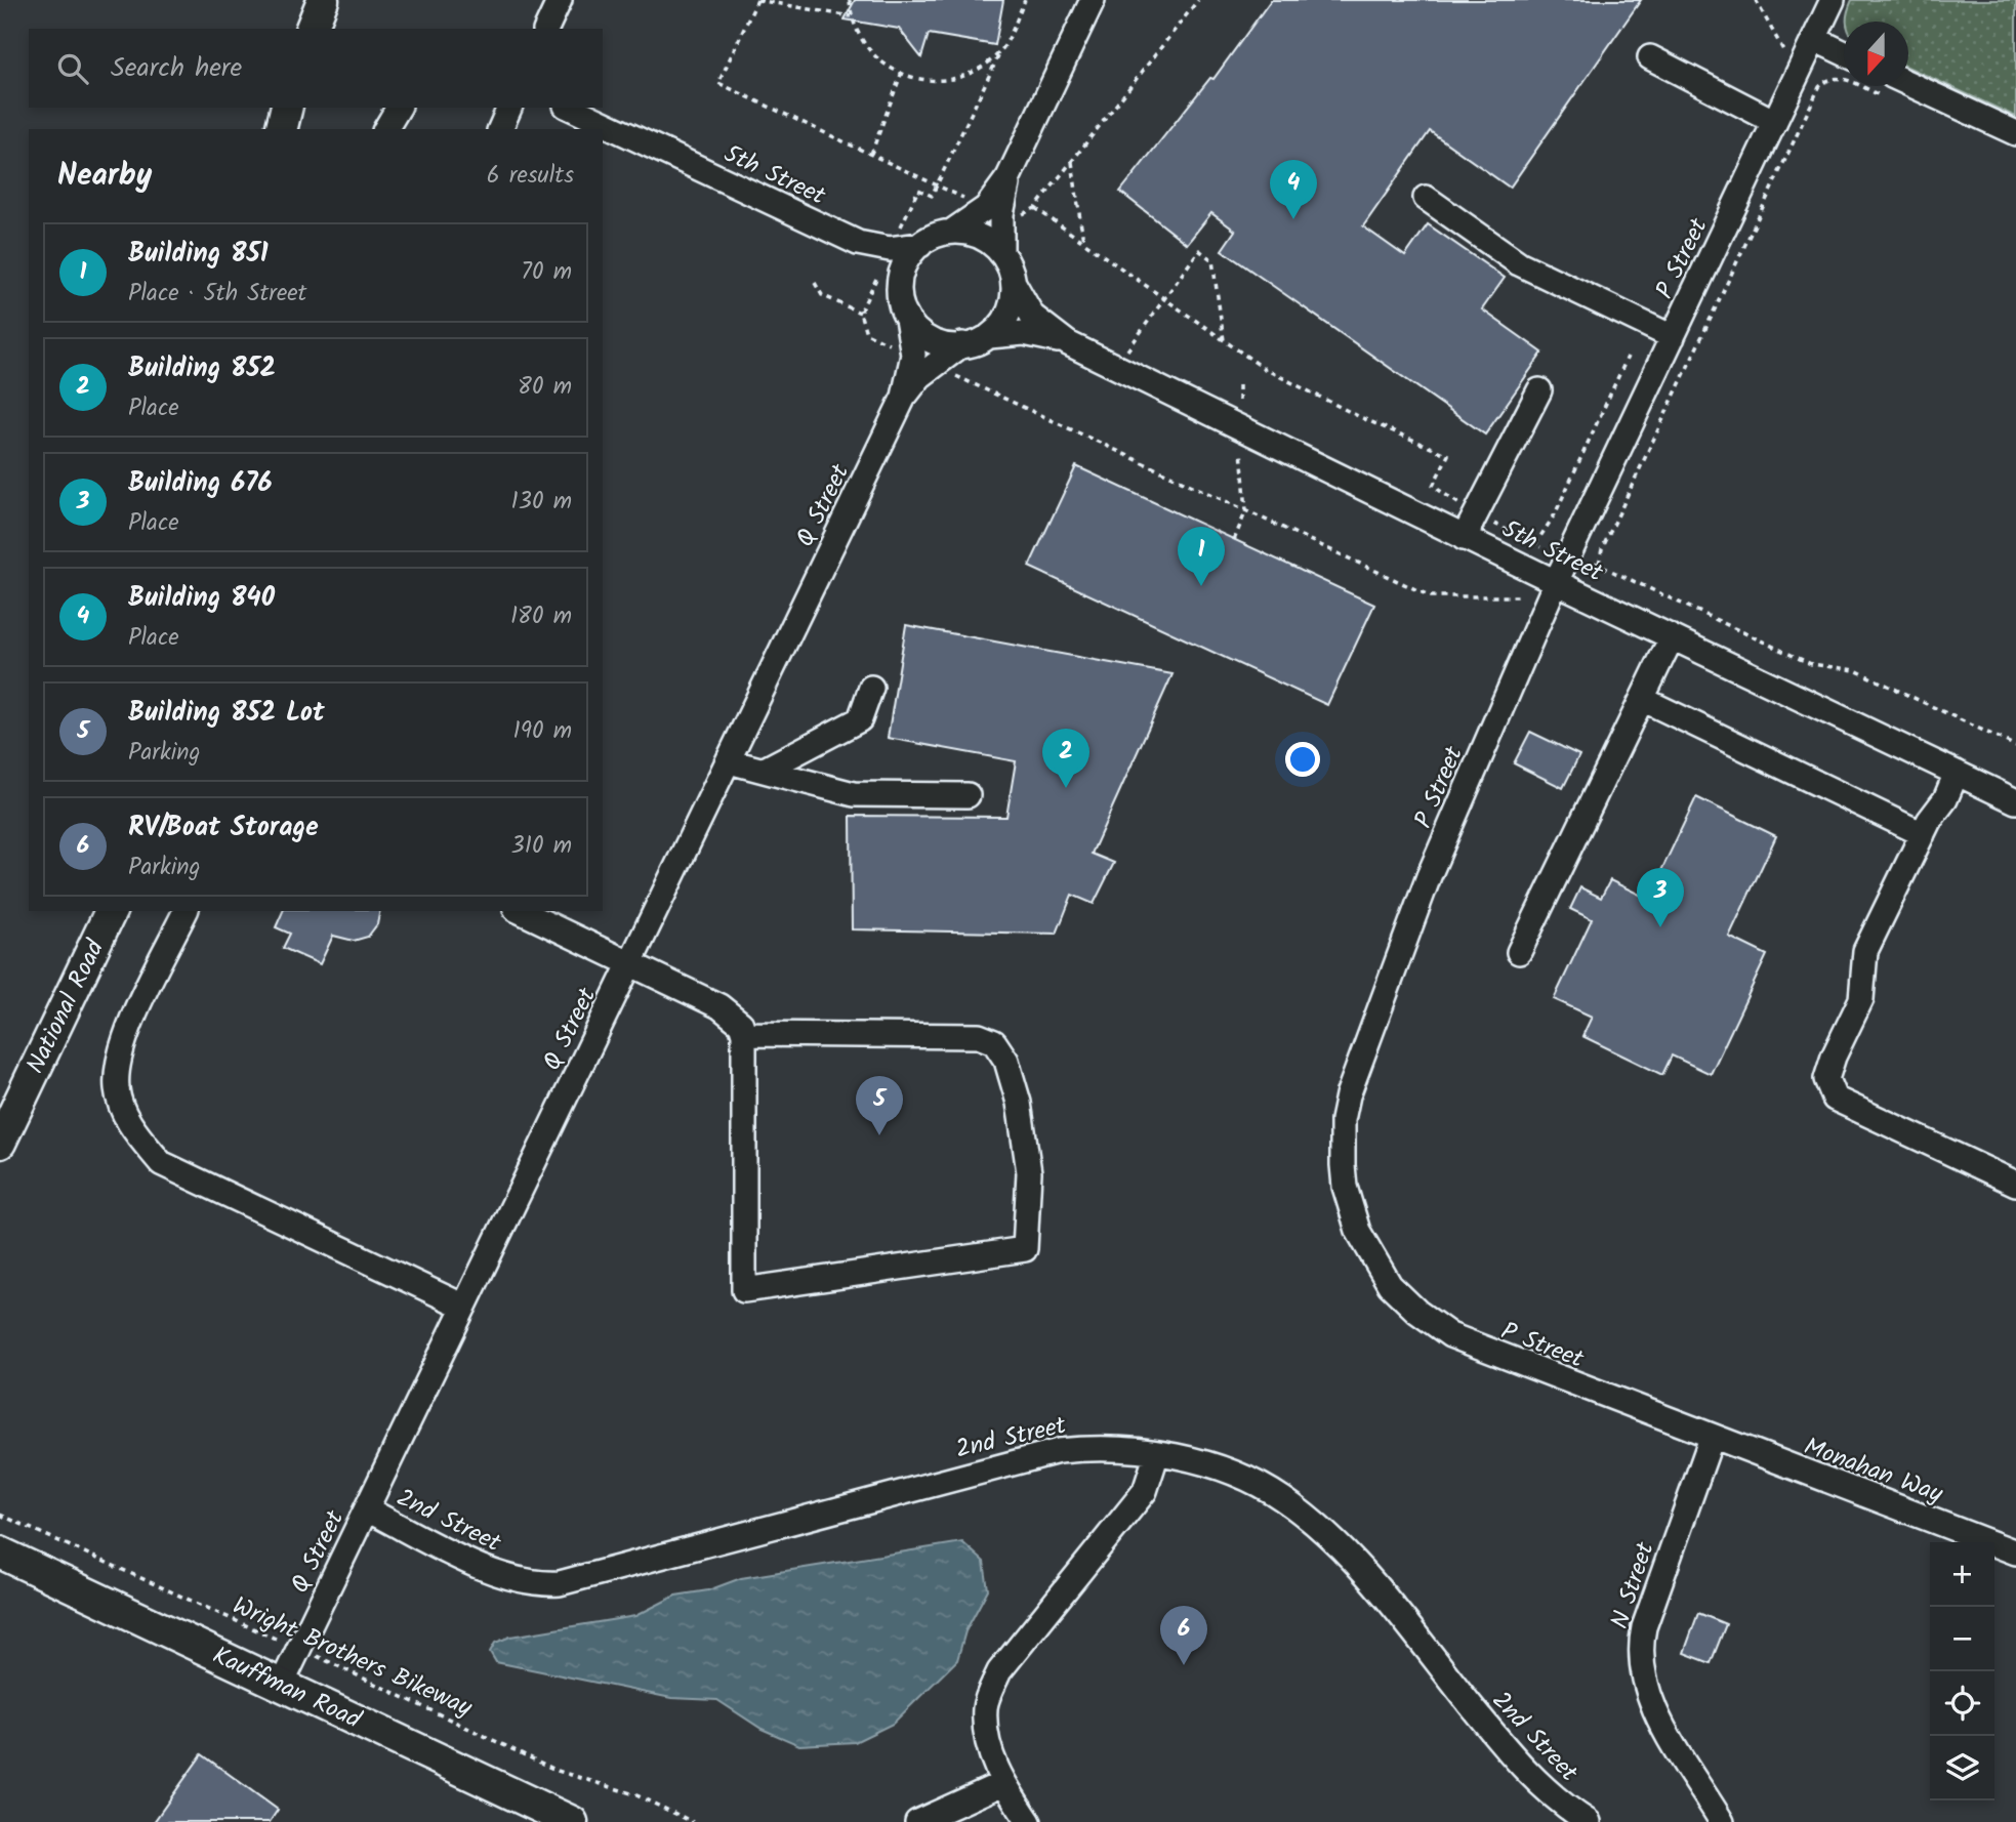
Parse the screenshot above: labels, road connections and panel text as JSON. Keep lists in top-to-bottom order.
{
  "streets": {
    "main road": ["National Road", "Kauffman Road"],
    "street": [
      "5th Street",
      "P Street",
      "Q Street",
      "2nd Street",
      "Monahan Way",
      "N Street"
    ],
    "path": ["Wright Brothers Bikeway"]
  },
  "crossings": [
    ["5th Street", "P Street"],
    ["5th Street", "Q Street"],
    ["P Street", "Monahan Way"],
    ["P Street", "N Street"],
    ["Q Street", "2nd Street"],
    ["Q Street", "Wright Brothers Bikeway"],
    ["Q Street", "Kauffman Road"],
    ["Monahan Way", "N Street"]
  ],
  "north": "bottom",
  "page": {
    "search": "Search here",
    "heading": ["Nearby", "6 results"],
    "pins": [
      "4",
      "1",
      "2",
      "3",
      "5",
      "6"
    ],
    "list": [
      {
        "mark": "1",
        "name": "Building 851",
        "note": "Place · 5th Street",
        "value": "70 m"
      },
      {
        "mark": "2",
        "name": "Building 852",
        "note": "Place",
        "value": "80 m"
      },
      {
        "mark": "3",
        "name": "Building 676",
        "note": "Place",
        "value": "130 m"
      },
      {
        "mark": "4",
        "name": "Building 840",
        "note": "Place",
        "value": "180 m"
      },
      {
        "mark": "5",
        "name": "Building 852 Lot",
        "note": "Parking",
        "value": "190 m"
      },
      {
        "mark": "6",
        "name": "RV/Boat Storage",
        "note": "Parking",
        "value": "310 m"
      }
    ],
    "map_buttons": ["+", "−"]
  }
}
